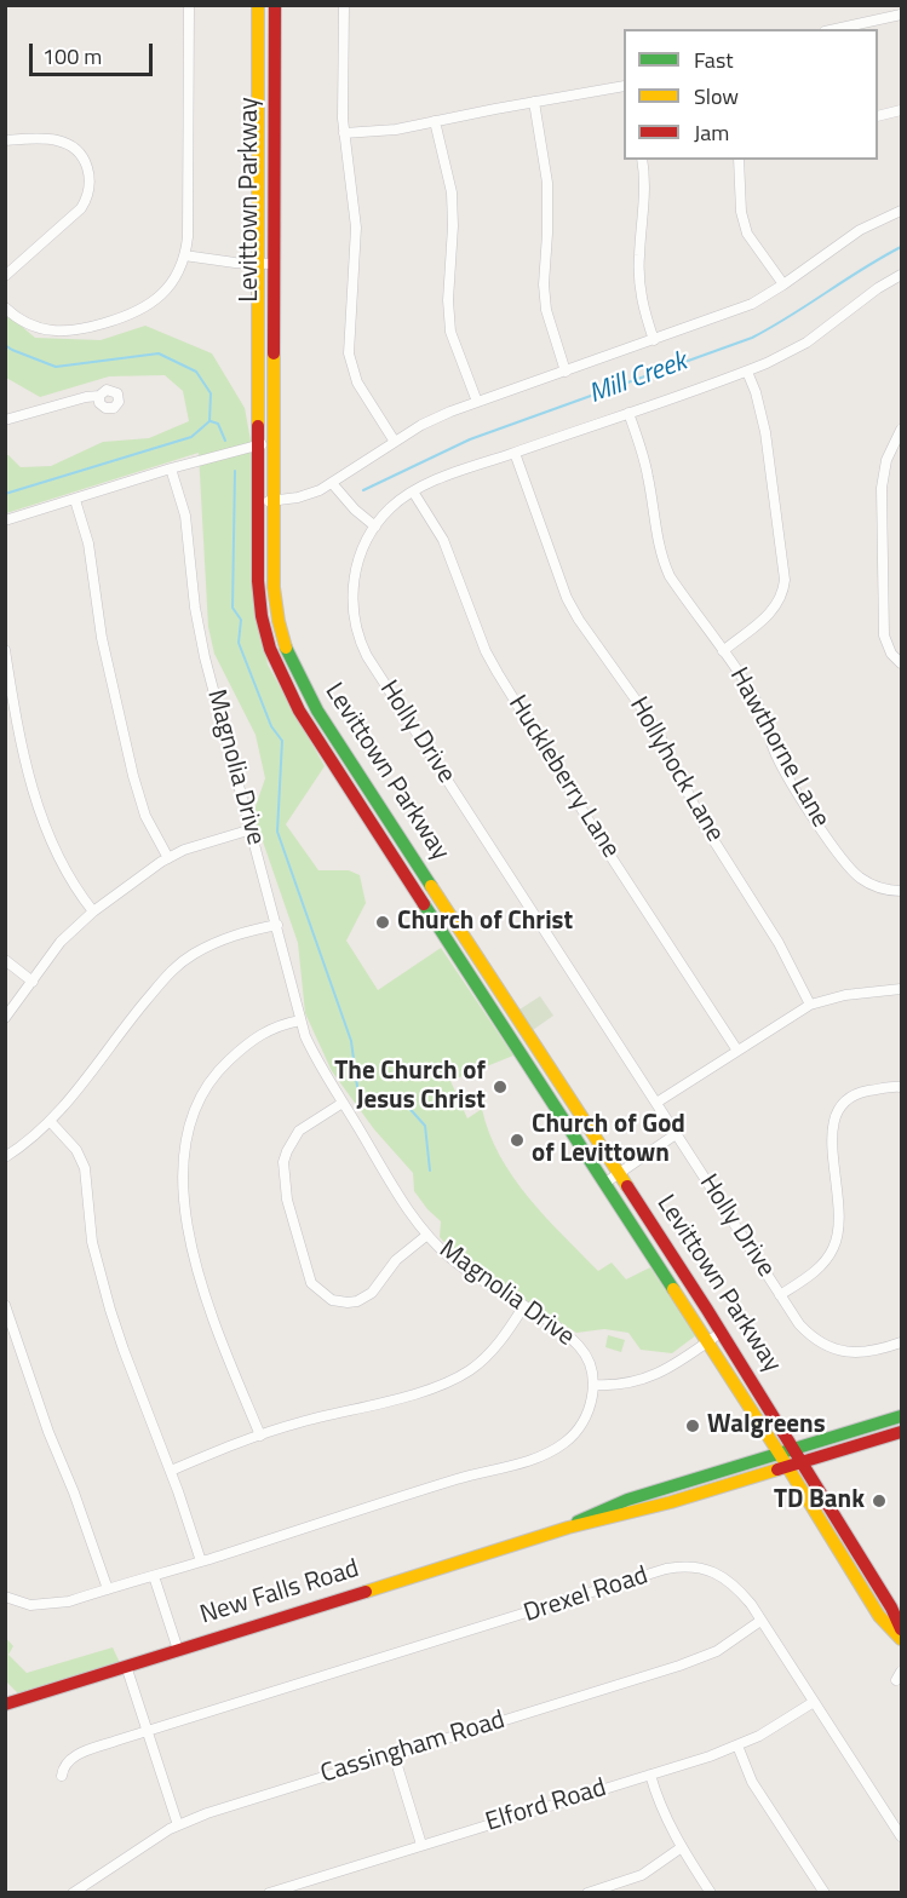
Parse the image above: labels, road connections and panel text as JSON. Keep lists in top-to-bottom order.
{
  "streets": {
    "main road": ["Levittown Parkway", "New Falls Road"],
    "street": [
      "Holly Drive",
      "Hawthorne Lane",
      "Magnolia Drive",
      "Hollyhock Lane",
      "Huckleberry Lane",
      "Drexel Road",
      "Cassingham Road",
      "Elford Road"
    ]
  },
  "crossings": [
    ["Levittown Parkway", "New Falls Road"],
    ["Holly Drive", "Hawthorne Lane"],
    ["Holly Drive", "Hollyhock Lane"],
    ["Holly Drive", "Huckleberry Lane"],
    ["Drexel Road", "Cassingham Road"],
    ["Drexel Road", "Elford Road"]
  ],
  "water": ["Mill Creek"],
  "places": [
    "Church of Christ",
    "The Church of Jesus Christ",
    "Church of God of Levittown",
    "Walgreens",
    "TD Bank"
  ],
  "legend": ["Fast", "Slow", "Jam"],
  "scale_bar": "100 m"
}
